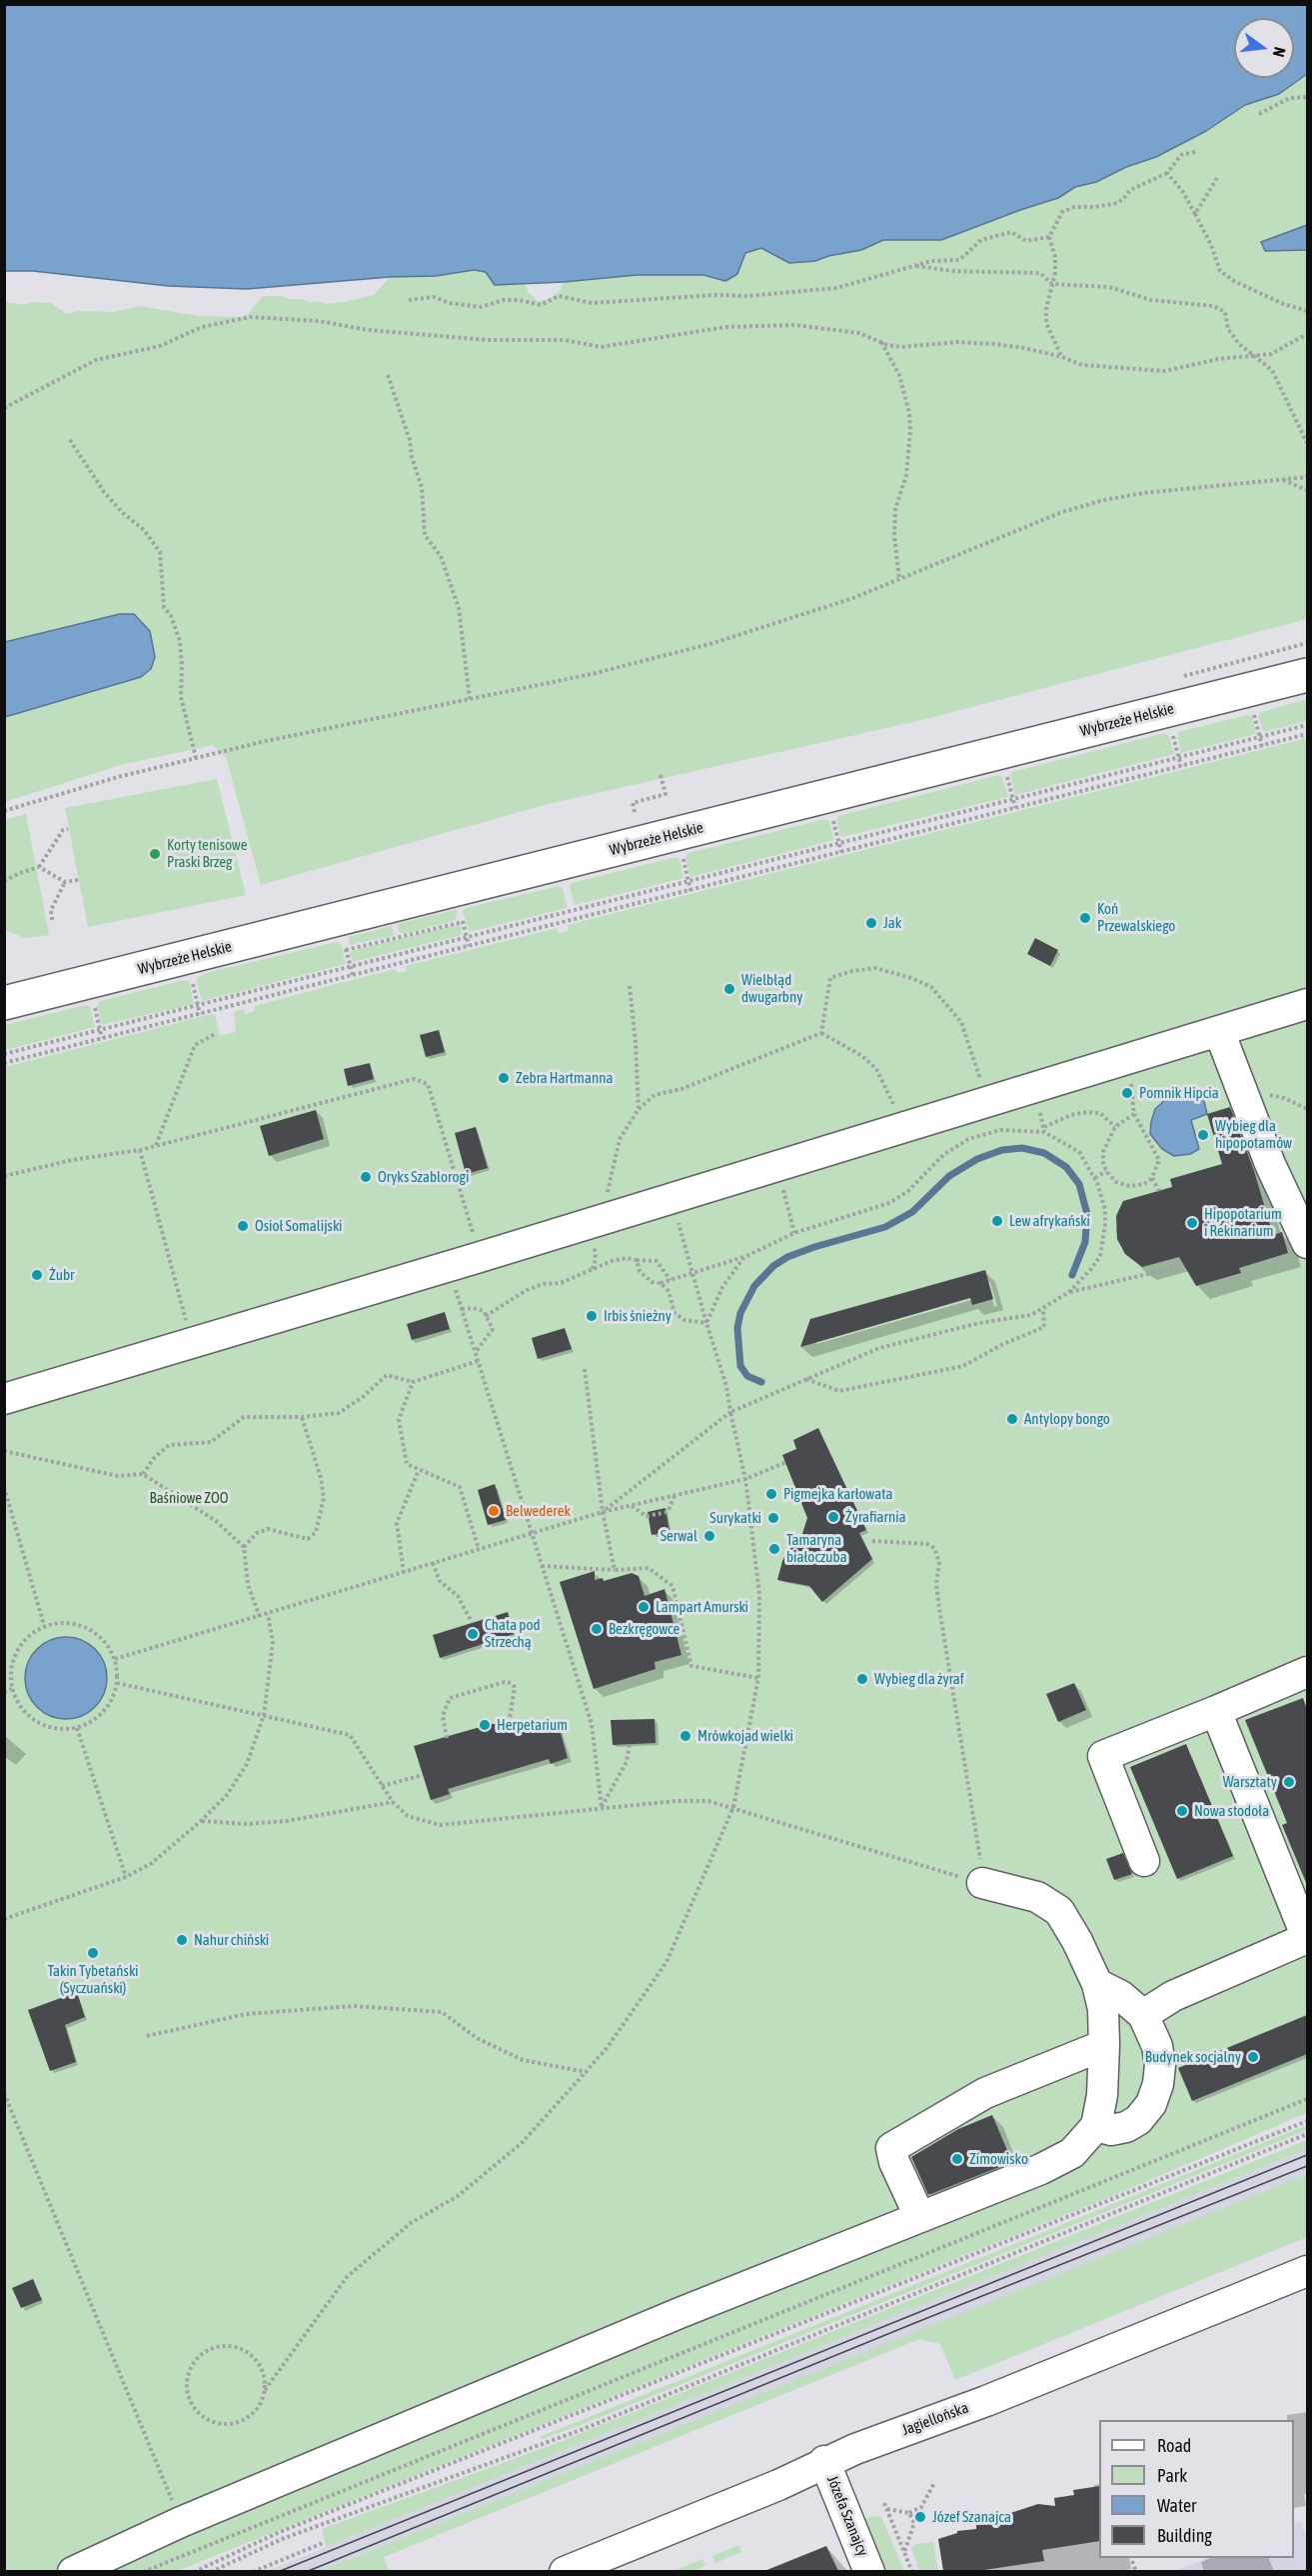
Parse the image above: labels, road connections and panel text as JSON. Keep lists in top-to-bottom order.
{
  "streets": {
    "main road": ["Wybrzeże Helskie"],
    "street": ["Jagiellońska", "Józefa Szanajcy"]
  },
  "crossings": [
    ["Jagiellońska", "Józefa Szanajcy"]
  ],
  "parks": ["Baśniowe ZOO"],
  "places": [
    "Korty tenisowe Praski Brzeg",
    "Koń Przewalskiego",
    "Jak",
    "Wielbłąd dwugarbny",
    "Zebra Hartmanna",
    "Pomnik Hipcia",
    "Wybieg dla hipopotamów",
    "Oryks Szablorogi",
    "Lew afrykański",
    "Hipopotarium i Rekinarium",
    "Osioł Somalijski",
    "Żubr",
    "Irbis śnieżny",
    "Antylopy bongo",
    "Pigmejka karłowata",
    "Belwederek",
    "Żyrafiarnia",
    "Surykatki",
    "Serwal",
    "Tamaryna białoczuba",
    "Lampart Amurski",
    "Bezkręgowce",
    "Chata pod Strzechą",
    "Wybieg dla żyraf",
    "Herpetarium",
    "Mrówkojad wielki",
    "Warsztaty",
    "Nowa stodoła",
    "Nahur chiński",
    "Takin Tybetański (Syczuański)",
    "Budynek socjalny",
    "Zimowisko",
    "Józef Szanajca"
  ],
  "legend": [
    "Road",
    "Park",
    "Water",
    "Building"
  ],
  "north": "right"
}
